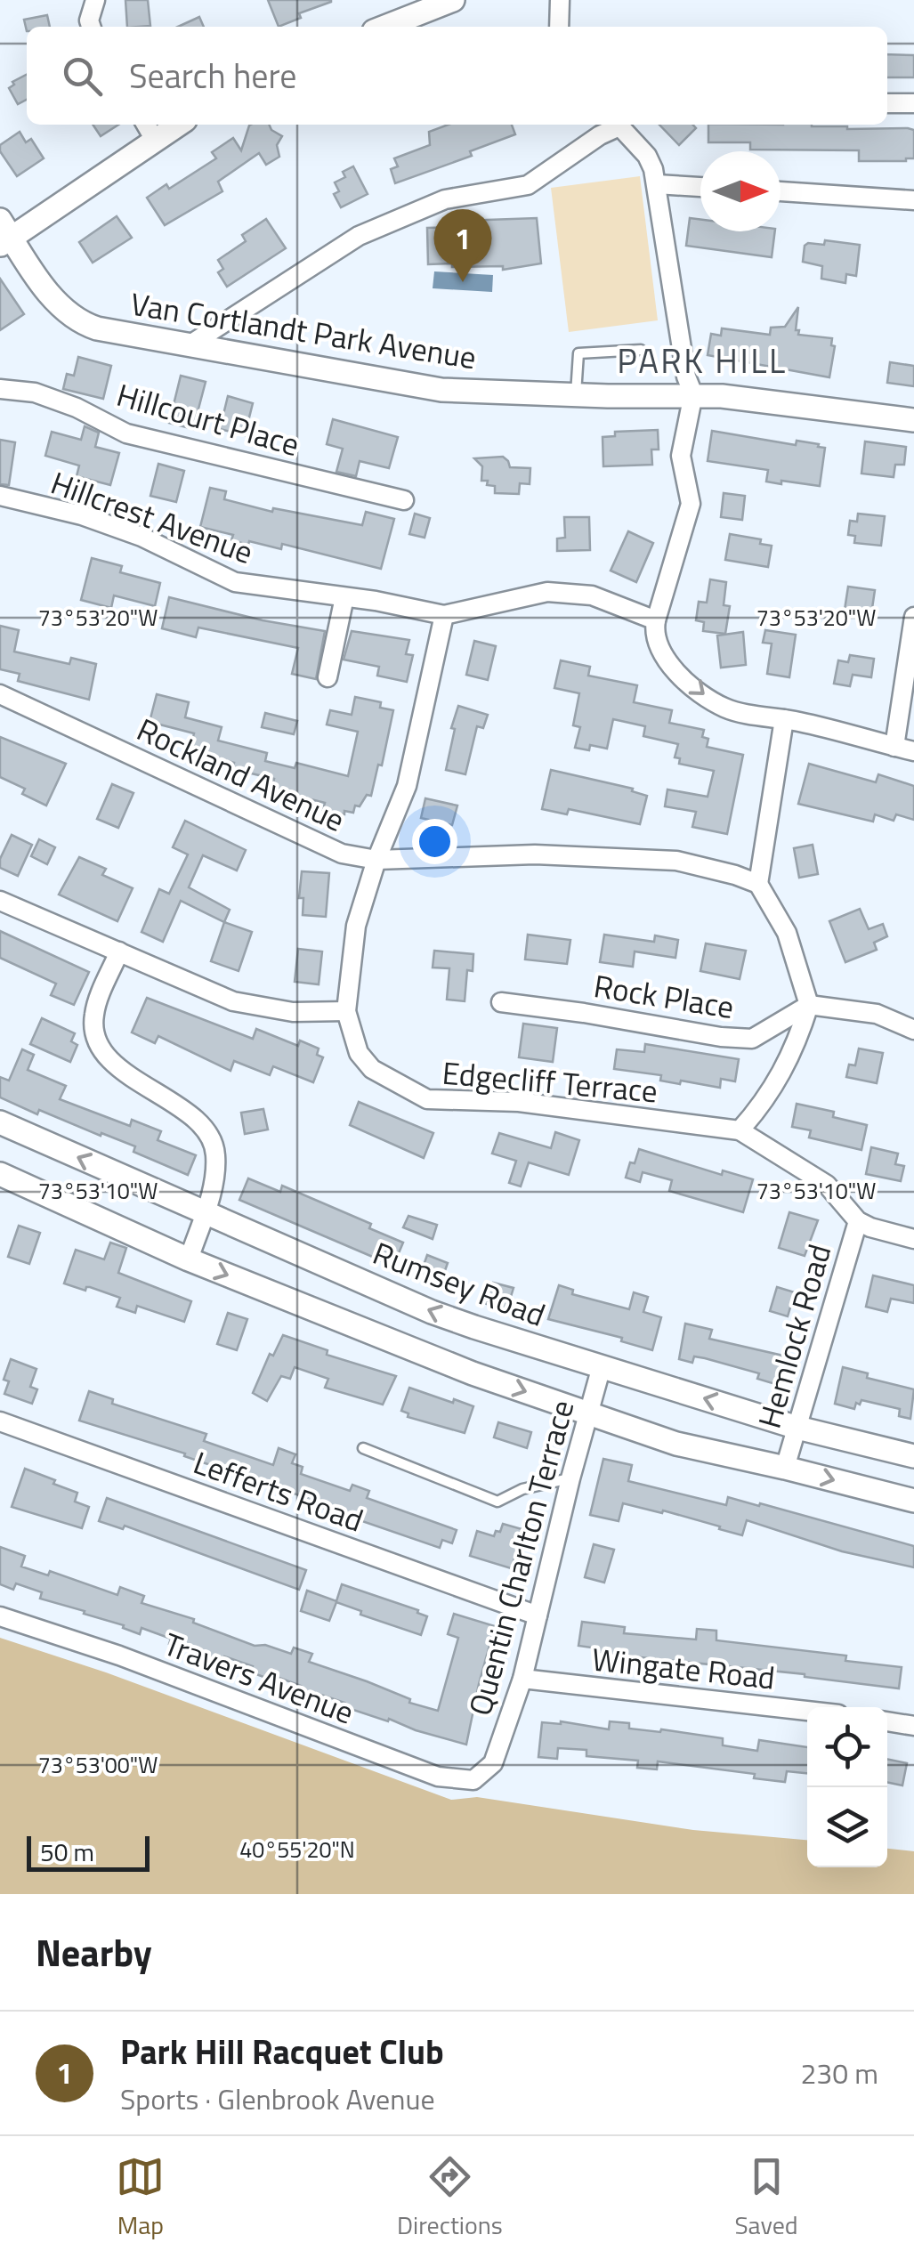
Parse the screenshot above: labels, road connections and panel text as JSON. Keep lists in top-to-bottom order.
{
  "streets": {
    "street": [
      "Van Cortlandt Park Avenue",
      "Hillcourt Place",
      "Hillcrest Avenue",
      "Rockland Avenue",
      "Rock Place",
      "Edgecliff Terrace",
      "Rumsey Road",
      "Hemlock Road",
      "Lefferts Road",
      "Quentin Charlton Terrace",
      "Wingate Road",
      "Travers Avenue"
    ]
  },
  "crossings": [
    ["Edgecliff Terrace", "Hemlock Road"],
    ["Rumsey Road", "Hemlock Road"],
    ["Rumsey Road", "Quentin Charlton Terrace"],
    ["Lefferts Road", "Quentin Charlton Terrace"],
    ["Quentin Charlton Terrace", "Wingate Road"],
    ["Quentin Charlton Terrace", "Travers Avenue"]
  ],
  "districts": ["PARK HILL"],
  "scale_bar": "50 m",
  "north": "right",
  "page": {
    "search": "Search here",
    "pins": "1",
    "scale": "50 m",
    "heading": "Nearby",
    "list": [
      {
        "mark": "1",
        "name": "Park Hill Racquet Club",
        "note": "Sports · Glenbrook Avenue",
        "value": "230 m"
      }
    ],
    "nav": ["Map", "Directions", "Saved"]
  },
  "coordinates": [
    "73°53'20\"W",
    "73°53'10\"W",
    "73°53'00\"W",
    "40°55'20\"N"
  ]
}
